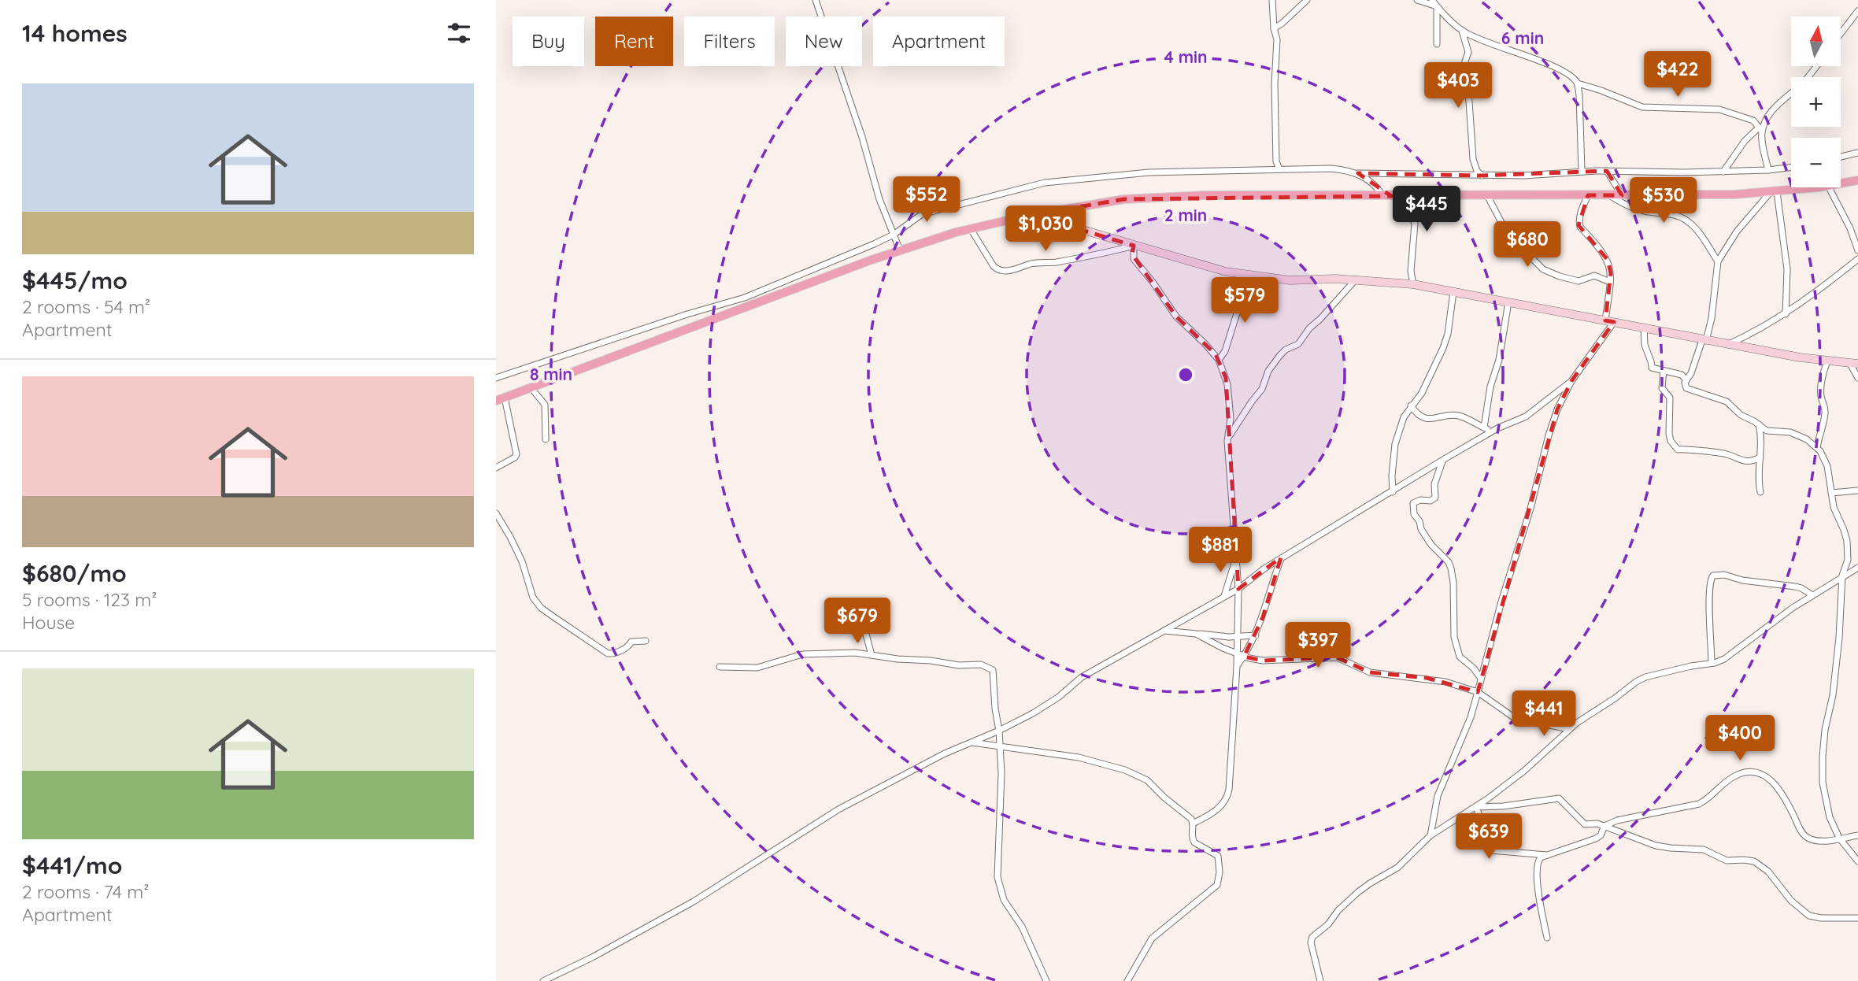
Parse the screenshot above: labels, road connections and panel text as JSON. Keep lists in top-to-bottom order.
{
  "north": "top",
  "page": {
    "heading": "14 homes",
    "map_buttons": ["+", "−"],
    "chip": [
      "Buy",
      "Rent",
      "Filters",
      "New",
      "Apartment"
    ],
    "price": [
      "$422",
      "$403",
      "$552",
      "$530",
      "$445",
      "$1,030",
      "$680",
      "$579",
      "$881",
      "$679",
      "$397",
      "$441",
      "$400",
      "$639"
    ],
    "list": [
      {
        "name": "$445/mo",
        "note": "2 rooms · 54 m² · Apartment"
      },
      {
        "name": "$680/mo",
        "note": "5 rooms · 123 m² · House"
      },
      {
        "name": "$441/mo",
        "note": "2 rooms · 74 m² · Apartment"
      }
    ]
  },
  "rings": [
    "6 min",
    "4 min",
    "2 min",
    "8 min"
  ]
}
